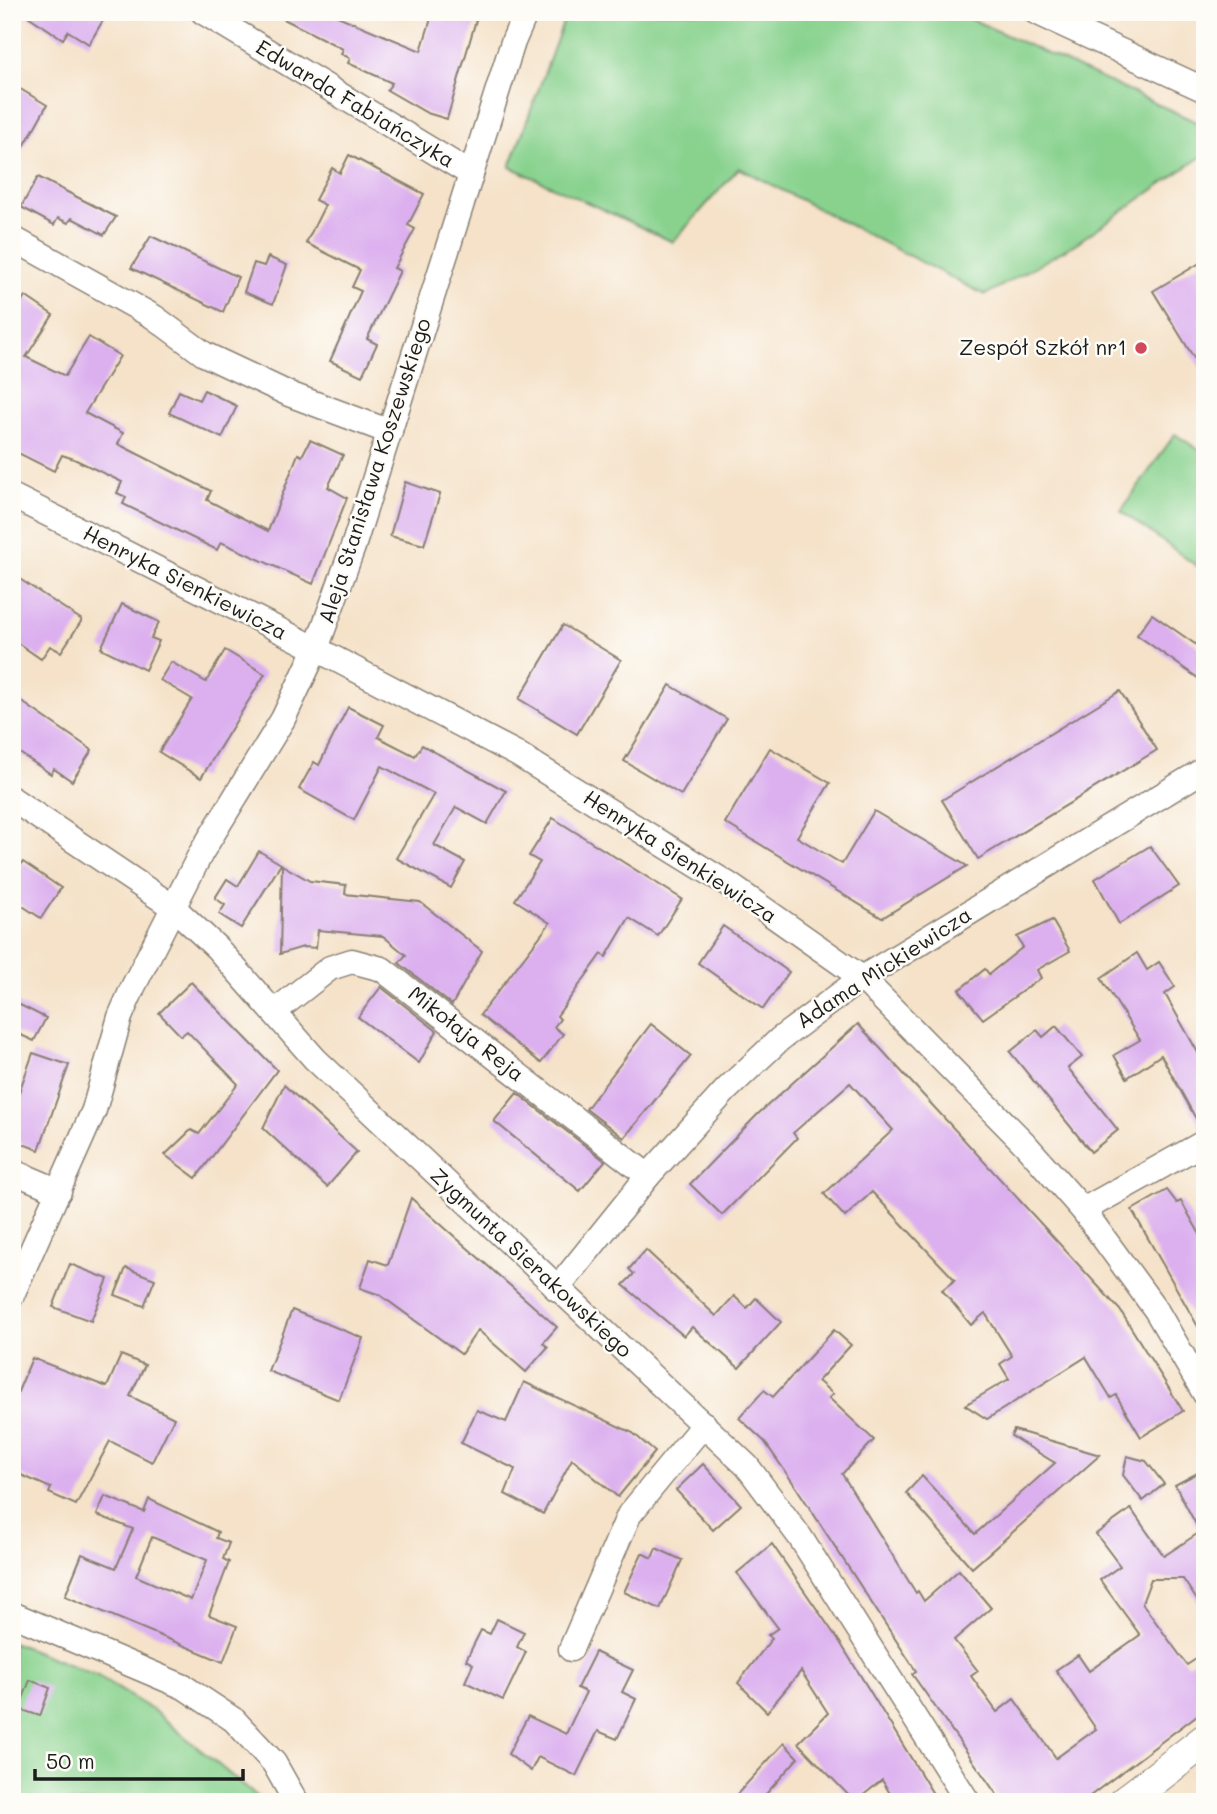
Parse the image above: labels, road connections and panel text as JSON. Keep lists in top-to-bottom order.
{
  "streets": {
    "street": [
      "Edwarda Fabiańczyka",
      "Aleja Stanisława Koszewskiego",
      "Henryka Sienkiewicza",
      "Adama Mickiewicza",
      "Mikołaja Reja",
      "Zygmunta Sierakowskiego"
    ]
  },
  "crossings": [
    ["Edwarda Fabiańczyka", "Aleja Stanisława Koszewskiego"],
    ["Aleja Stanisława Koszewskiego", "Henryka Sienkiewicza"],
    ["Aleja Stanisława Koszewskiego", "Zygmunta Sierakowskiego"],
    ["Henryka Sienkiewicza", "Adama Mickiewicza"],
    ["Adama Mickiewicza", "Mikołaja Reja"],
    ["Adama Mickiewicza", "Zygmunta Sierakowskiego"],
    ["Mikołaja Reja", "Zygmunta Sierakowskiego"]
  ],
  "places": ["Zespół Szkół nr1"],
  "scale_bar": "50 m"
}
